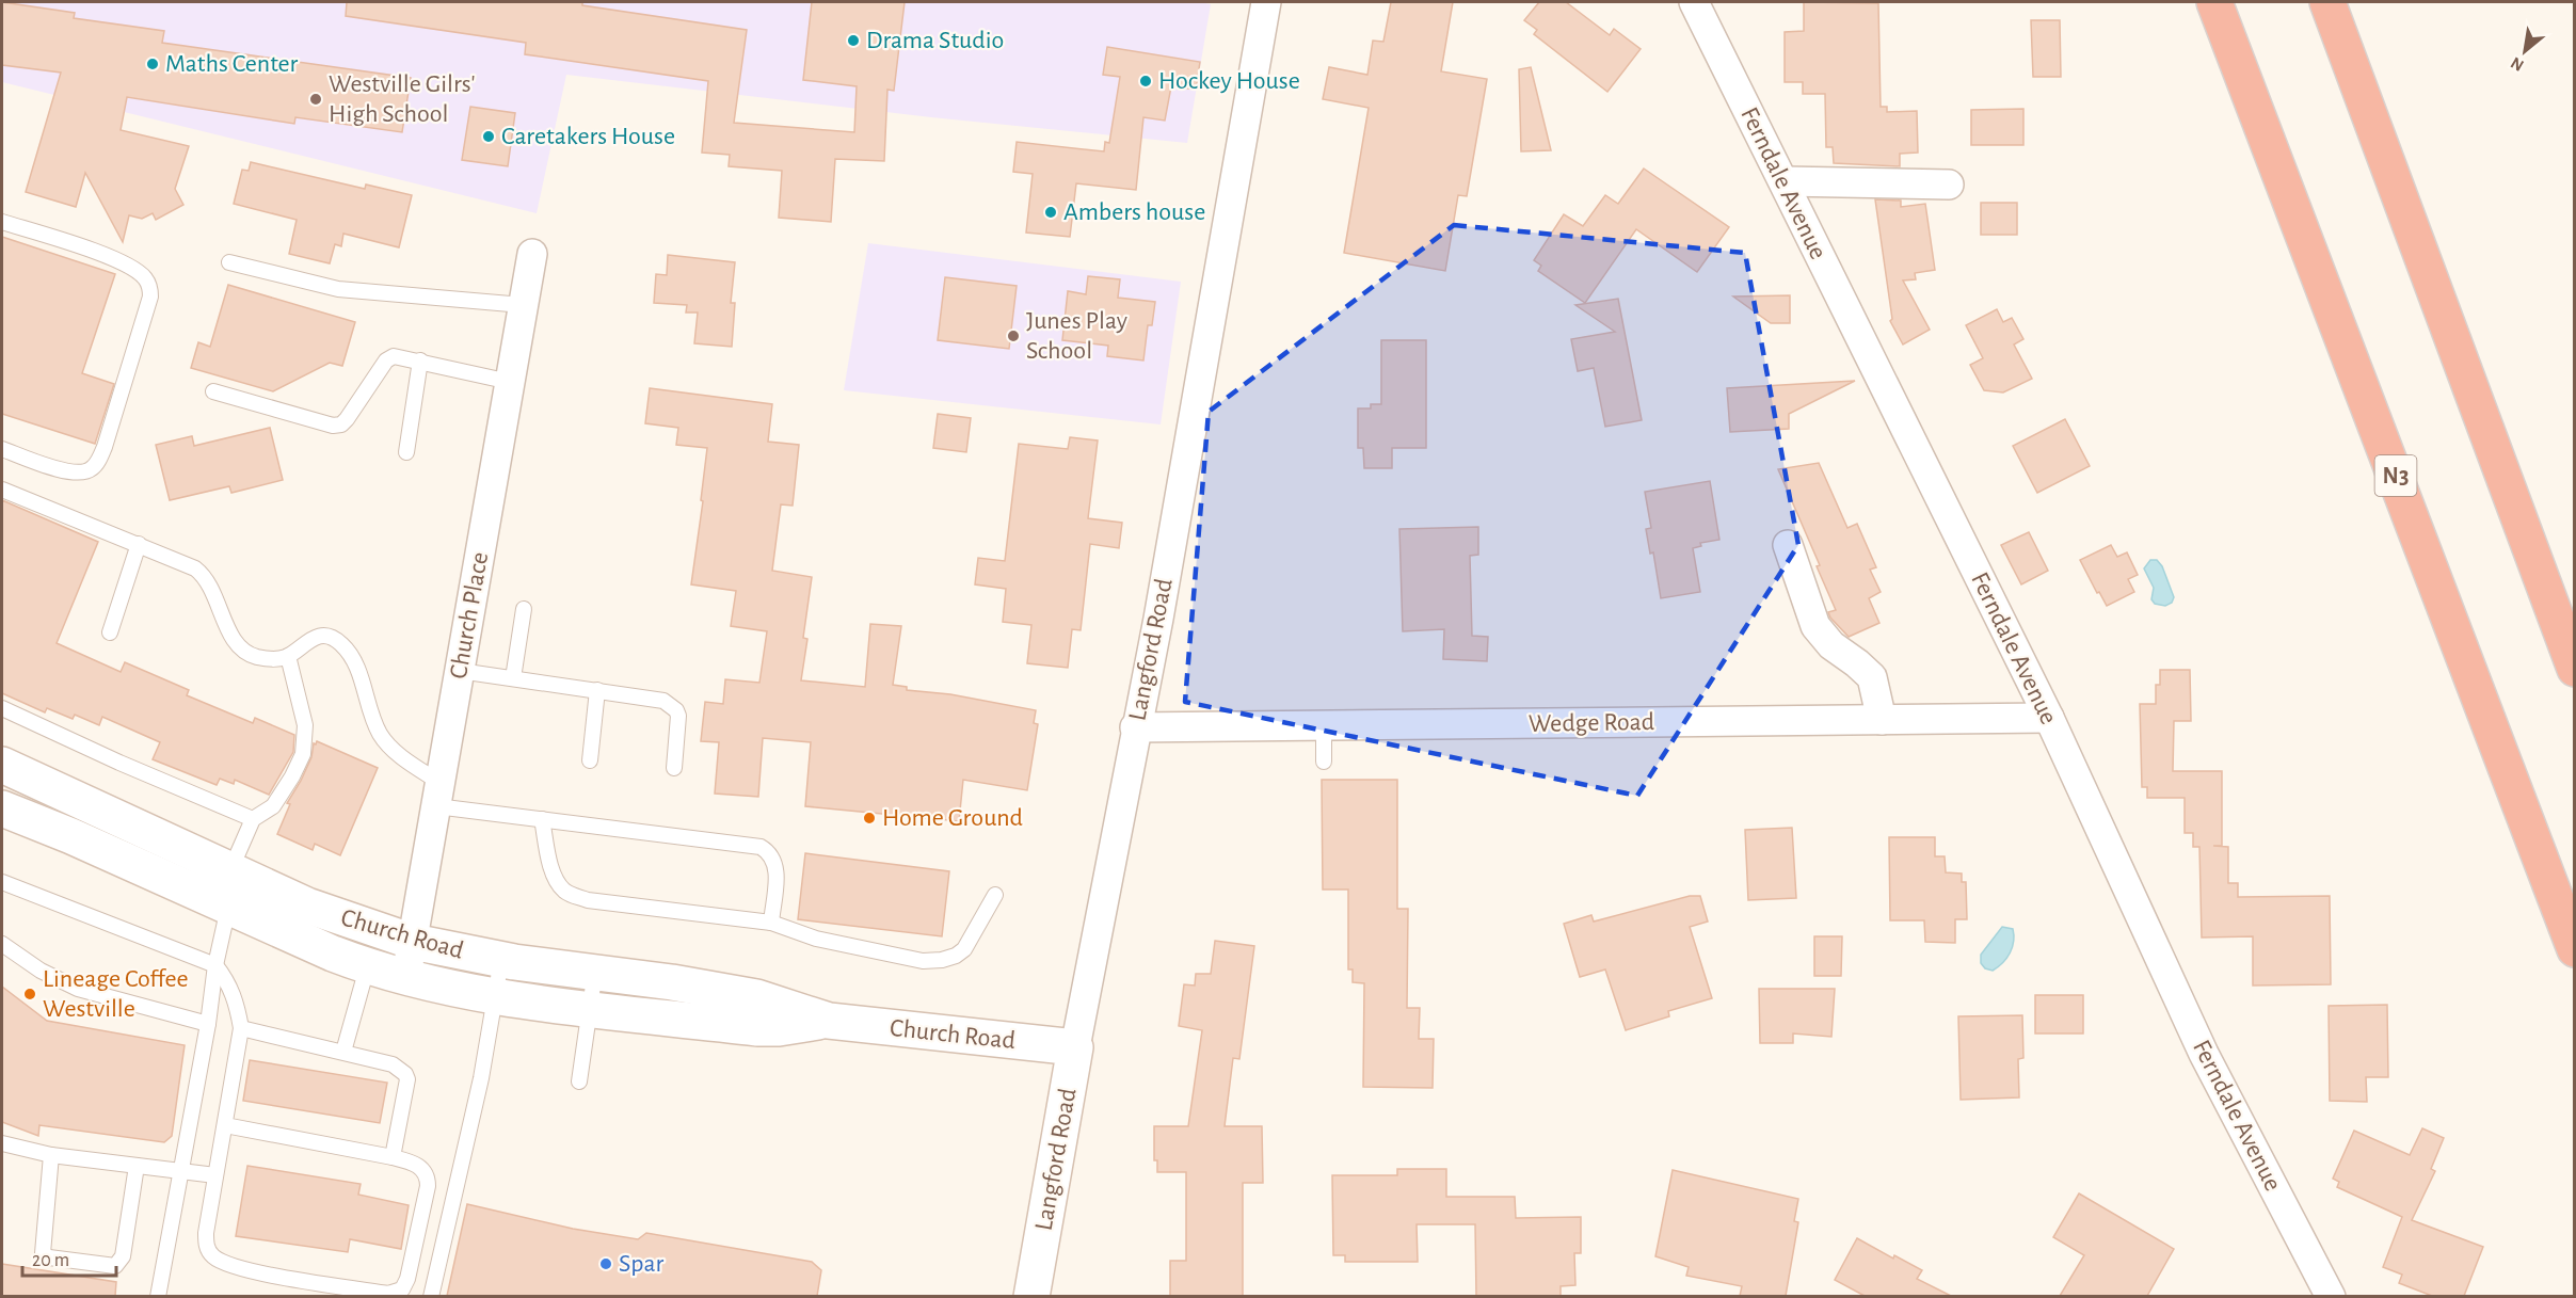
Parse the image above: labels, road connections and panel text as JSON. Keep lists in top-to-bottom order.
{
  "streets": {
    "highway": ["N3"],
    "street": [
      "Ferndale Avenue",
      "Church Place",
      "Langford Road",
      "Wedge Road",
      "Church Road"
    ]
  },
  "crossings": [
    ["Ferndale Avenue", "Wedge Road"],
    ["Church Place", "Church Road"],
    ["Langford Road", "Wedge Road"],
    ["Langford Road", "Church Road"]
  ],
  "places": [
    "Drama Studio",
    "Maths Center",
    "Hockey House",
    "Westville Gilrs' High School",
    "Caretakers House",
    "Ambers house",
    "Junes Play School",
    "Home Ground",
    "Lineage Coffee Westville",
    "Spar"
  ],
  "scale_bar": "20 m",
  "north": "bottom left"
}
